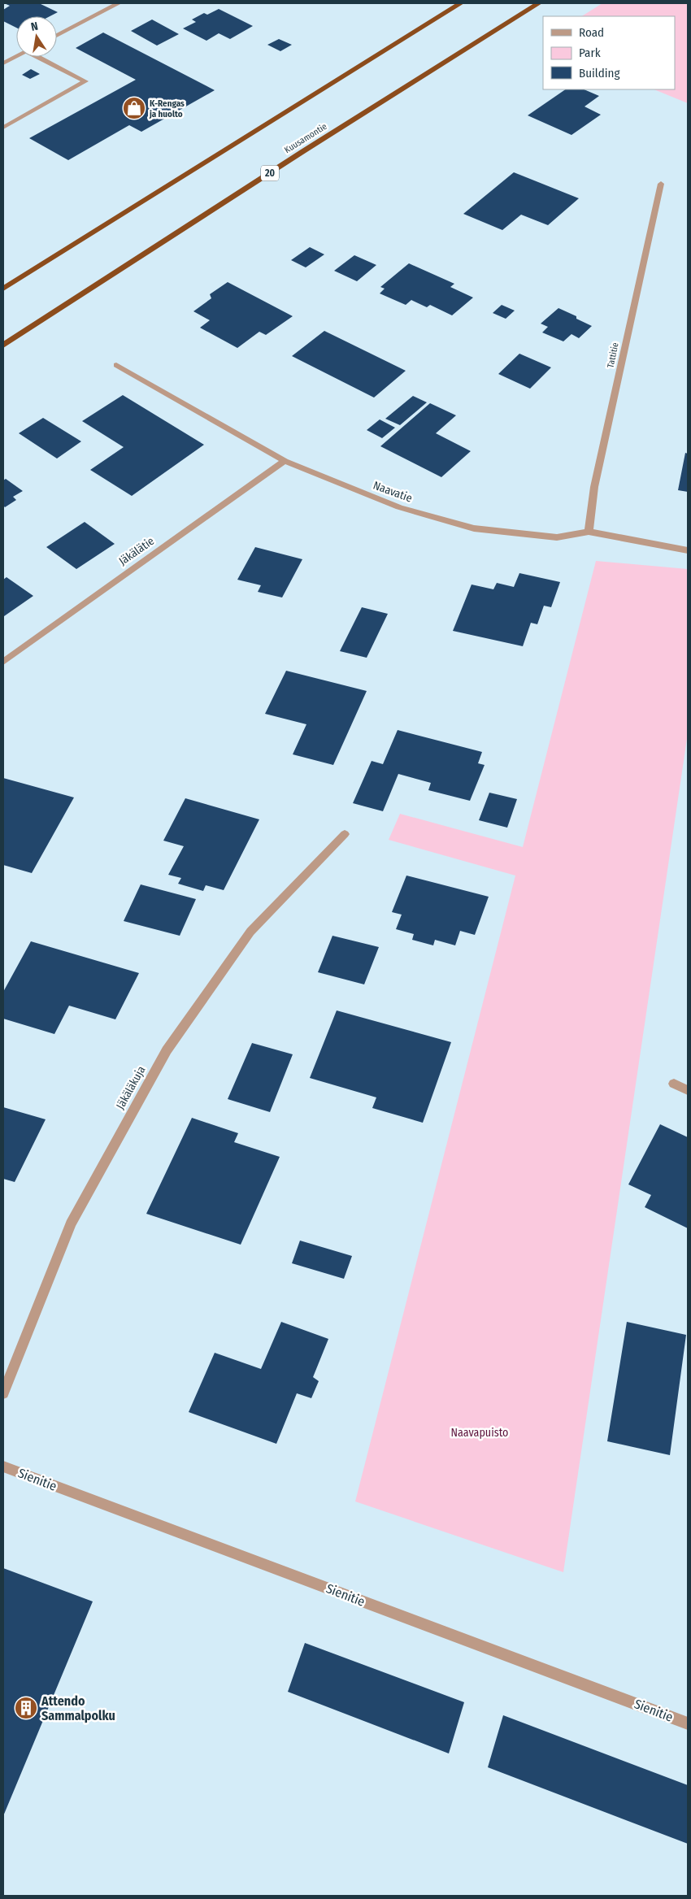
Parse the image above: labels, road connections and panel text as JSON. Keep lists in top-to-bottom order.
{
  "streets": {
    "highway": ["Kuusamontie", "20"],
    "street": [
      "Tattitie",
      "Naavatie",
      "Jäkälätie",
      "Jäkäläkuja",
      "Sienitie"
    ]
  },
  "crossings": [
    ["Tattitie", "Naavatie"],
    ["Naavatie", "Jäkälätie"]
  ],
  "parks": ["Naavapuisto"],
  "places": {
    "shop": ["K-Rengas ja huolto"],
    "building": ["Attendo Sammalpolku"]
  },
  "legend": ["Road", "Park", "Building"],
  "north": "top"
}
